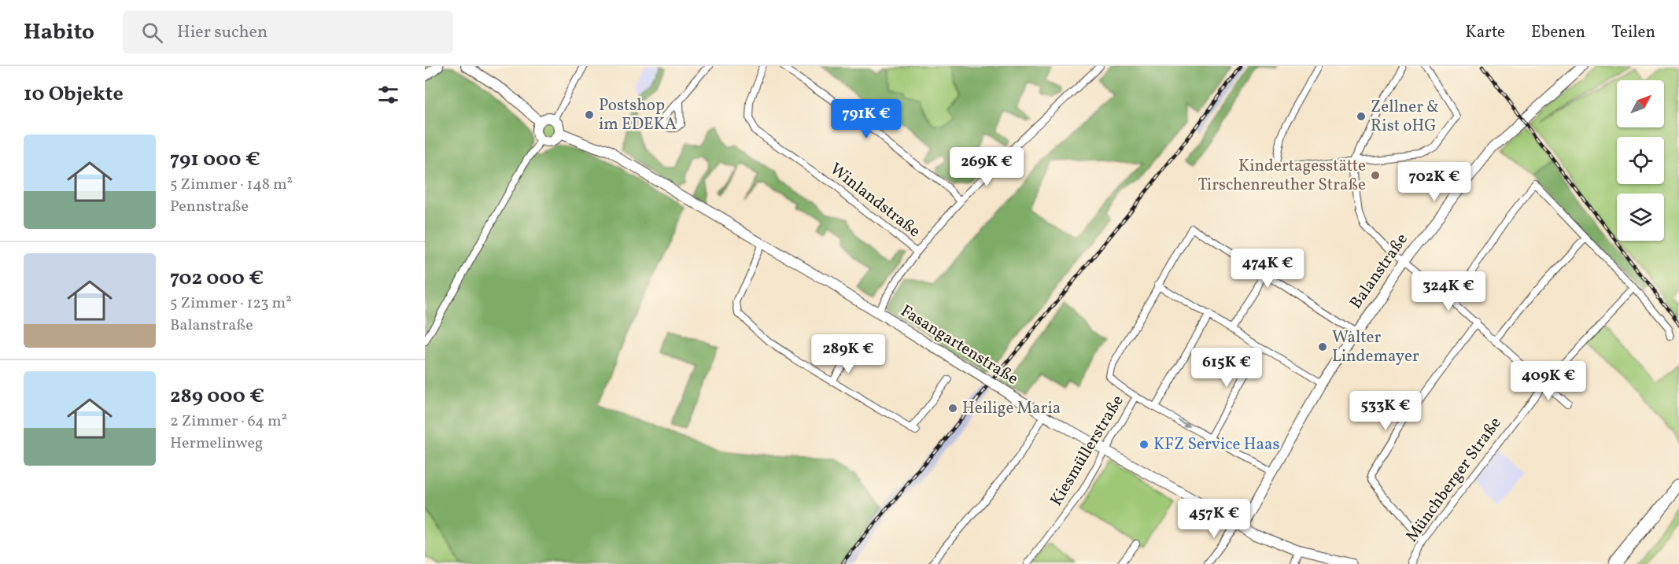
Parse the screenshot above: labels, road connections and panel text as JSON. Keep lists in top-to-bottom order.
{
  "streets": {
    "street": [
      "Winlandstraße",
      "Balanstraße",
      "Fasangartenstraße",
      "Kiesmüllerstraße",
      "Münchberger Straße"
    ]
  },
  "crossings": [
    ["Balanstraße", "Fasangartenstraße"],
    ["Fasangartenstraße", "Kiesmüllerstraße"]
  ],
  "places": [
    "Postshop im EDEKA",
    "Zellner & Rist oHG",
    "Kindertagesstätte Tirschenreuther Straße",
    "Walter Lindemayer",
    "Heilige Maria",
    "KFZ Service Haas"
  ],
  "north": "top right",
  "page": {
    "header": "Habito",
    "search": "Hier suchen",
    "nav": ["Karte", "Ebenen", "Teilen"],
    "heading": "10 Objekte",
    "price": [
      "791K €",
      "269K €",
      "702K €",
      "474K €",
      "324K €",
      "289K €",
      "615K €",
      "409K €",
      "533K €",
      "457K €"
    ],
    "list": [
      {
        "name": "791 000 €",
        "note": "5 Zimmer · 148 m² · Pennstraße"
      },
      {
        "name": "702 000 €",
        "note": "5 Zimmer · 123 m² · Balanstraße"
      },
      {
        "name": "289 000 €",
        "note": "2 Zimmer · 64 m² · Hermelinweg"
      }
    ]
  }
}
